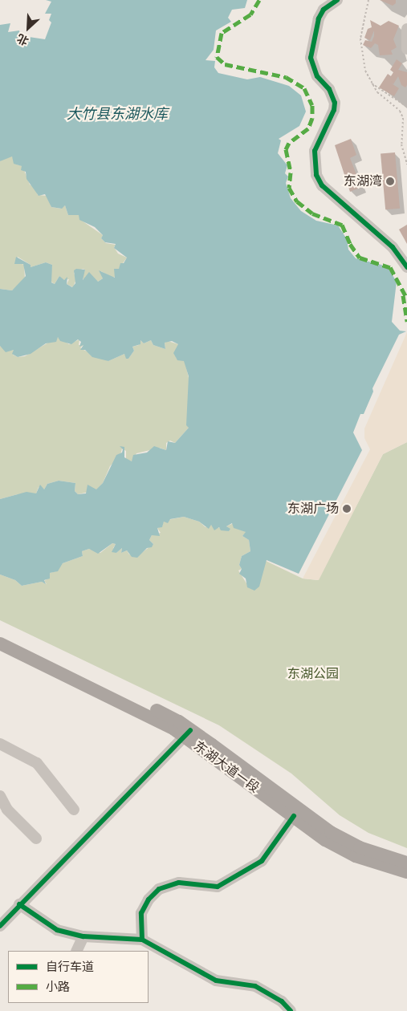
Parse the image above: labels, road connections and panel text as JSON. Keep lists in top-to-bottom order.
{
  "streets": {
    "main road": ["东湖大道一段"]
  },
  "water": ["大竹县东湖水库"],
  "parks": ["东湖公园"],
  "places": ["东湖湾", "东湖广场"],
  "legend": ["自行车道", "小路"],
  "north": "bottom left"
}
